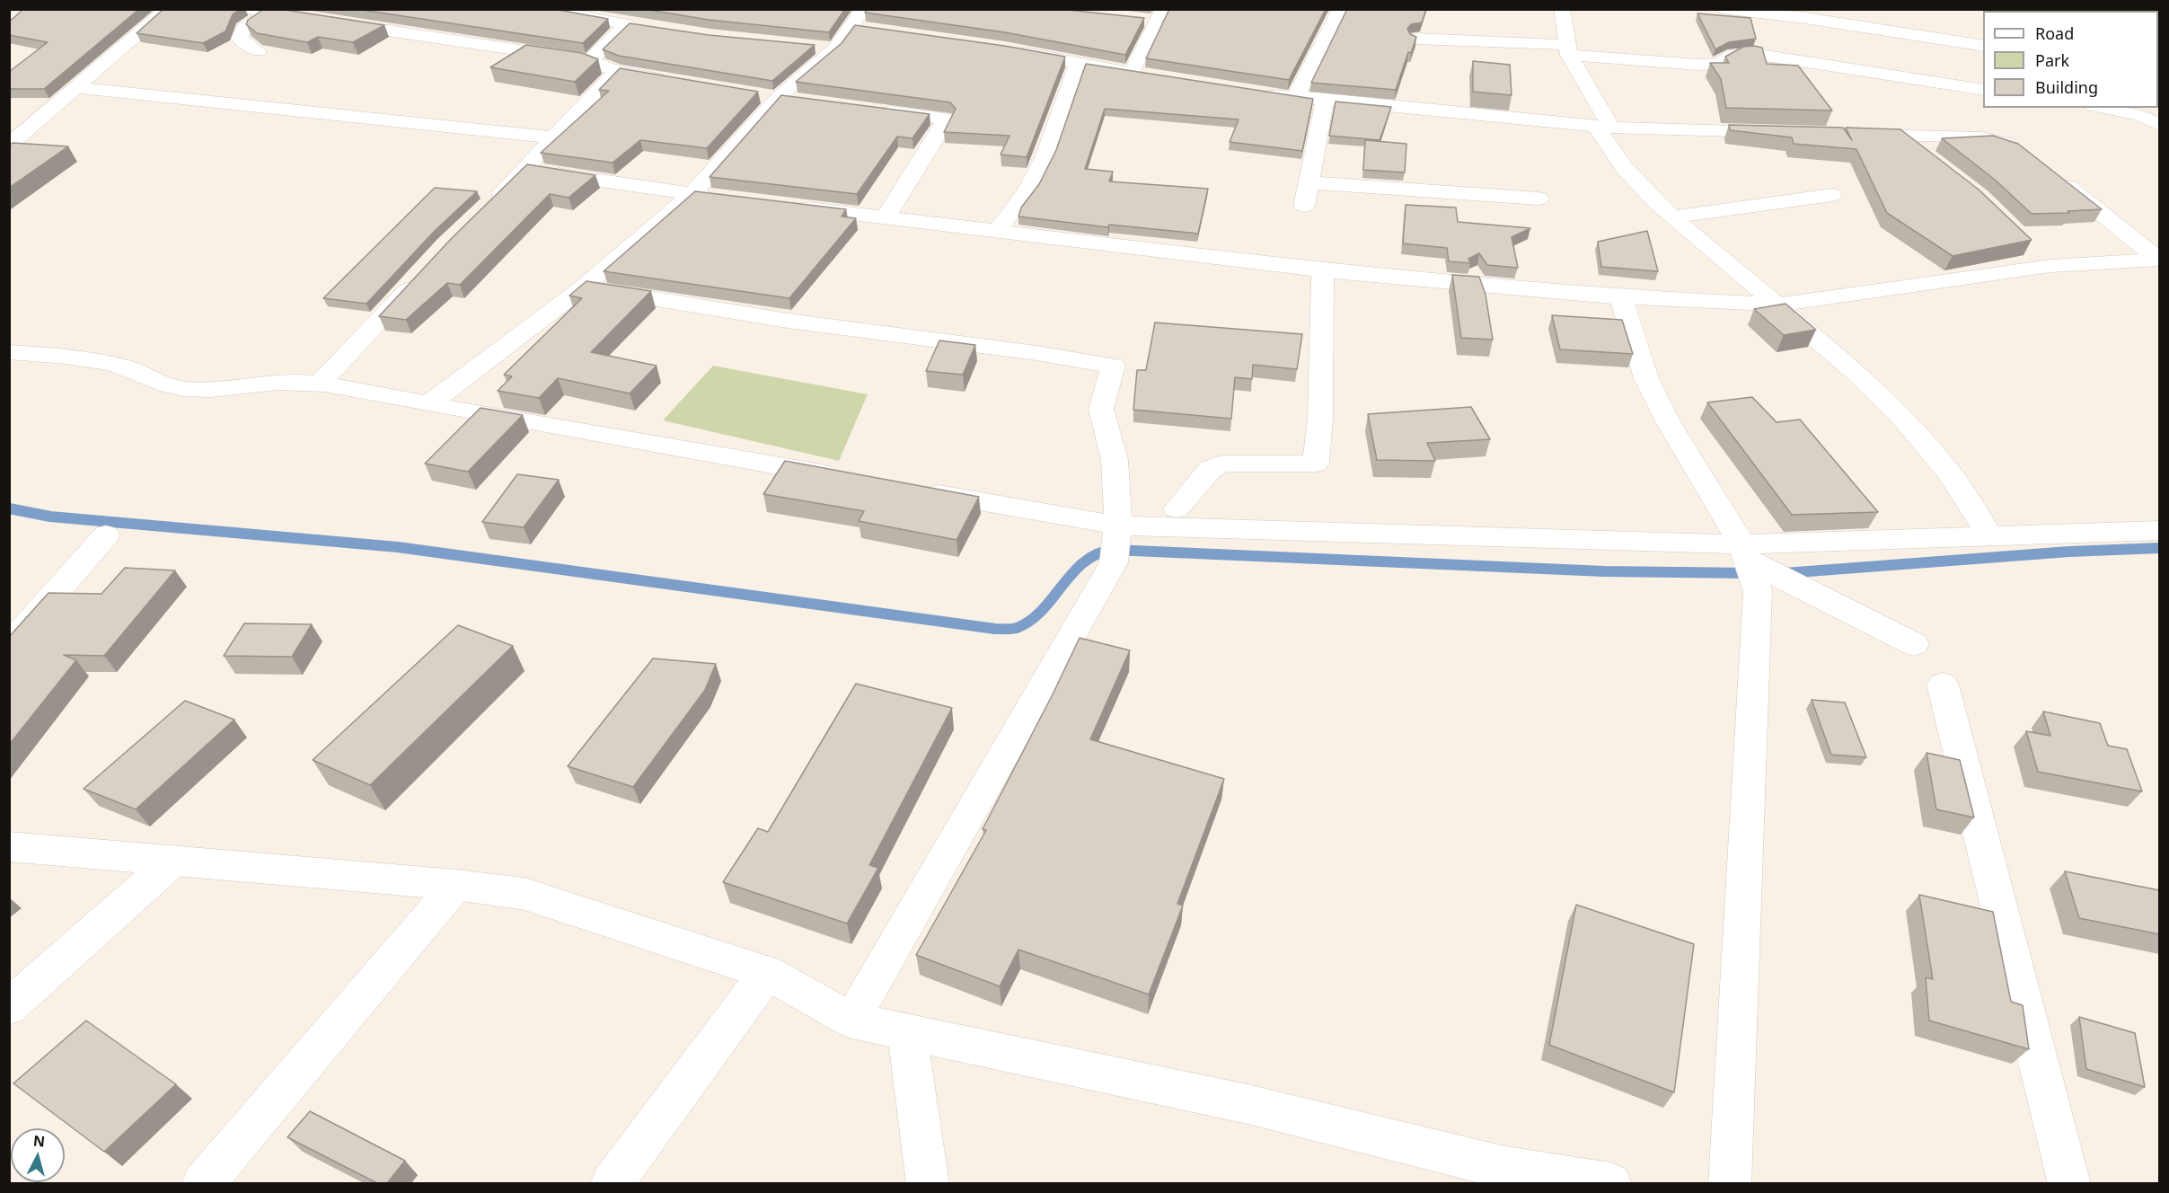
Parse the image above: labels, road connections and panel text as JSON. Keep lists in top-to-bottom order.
{
  "legend": ["Road", "Park", "Building"],
  "north": "top"
}
